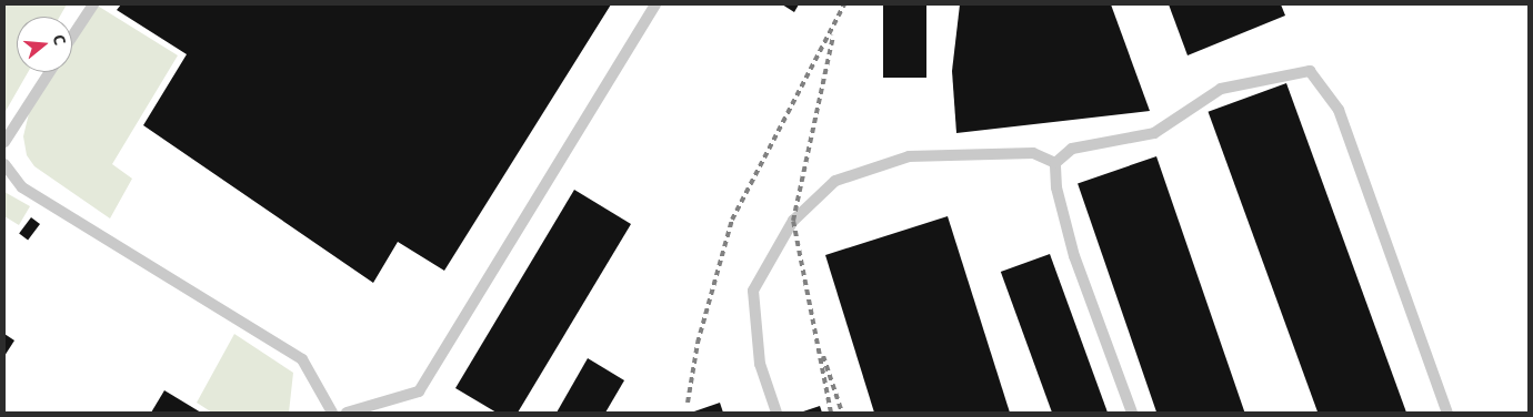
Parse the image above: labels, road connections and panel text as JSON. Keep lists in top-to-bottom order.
{
  "north": "right"
}
